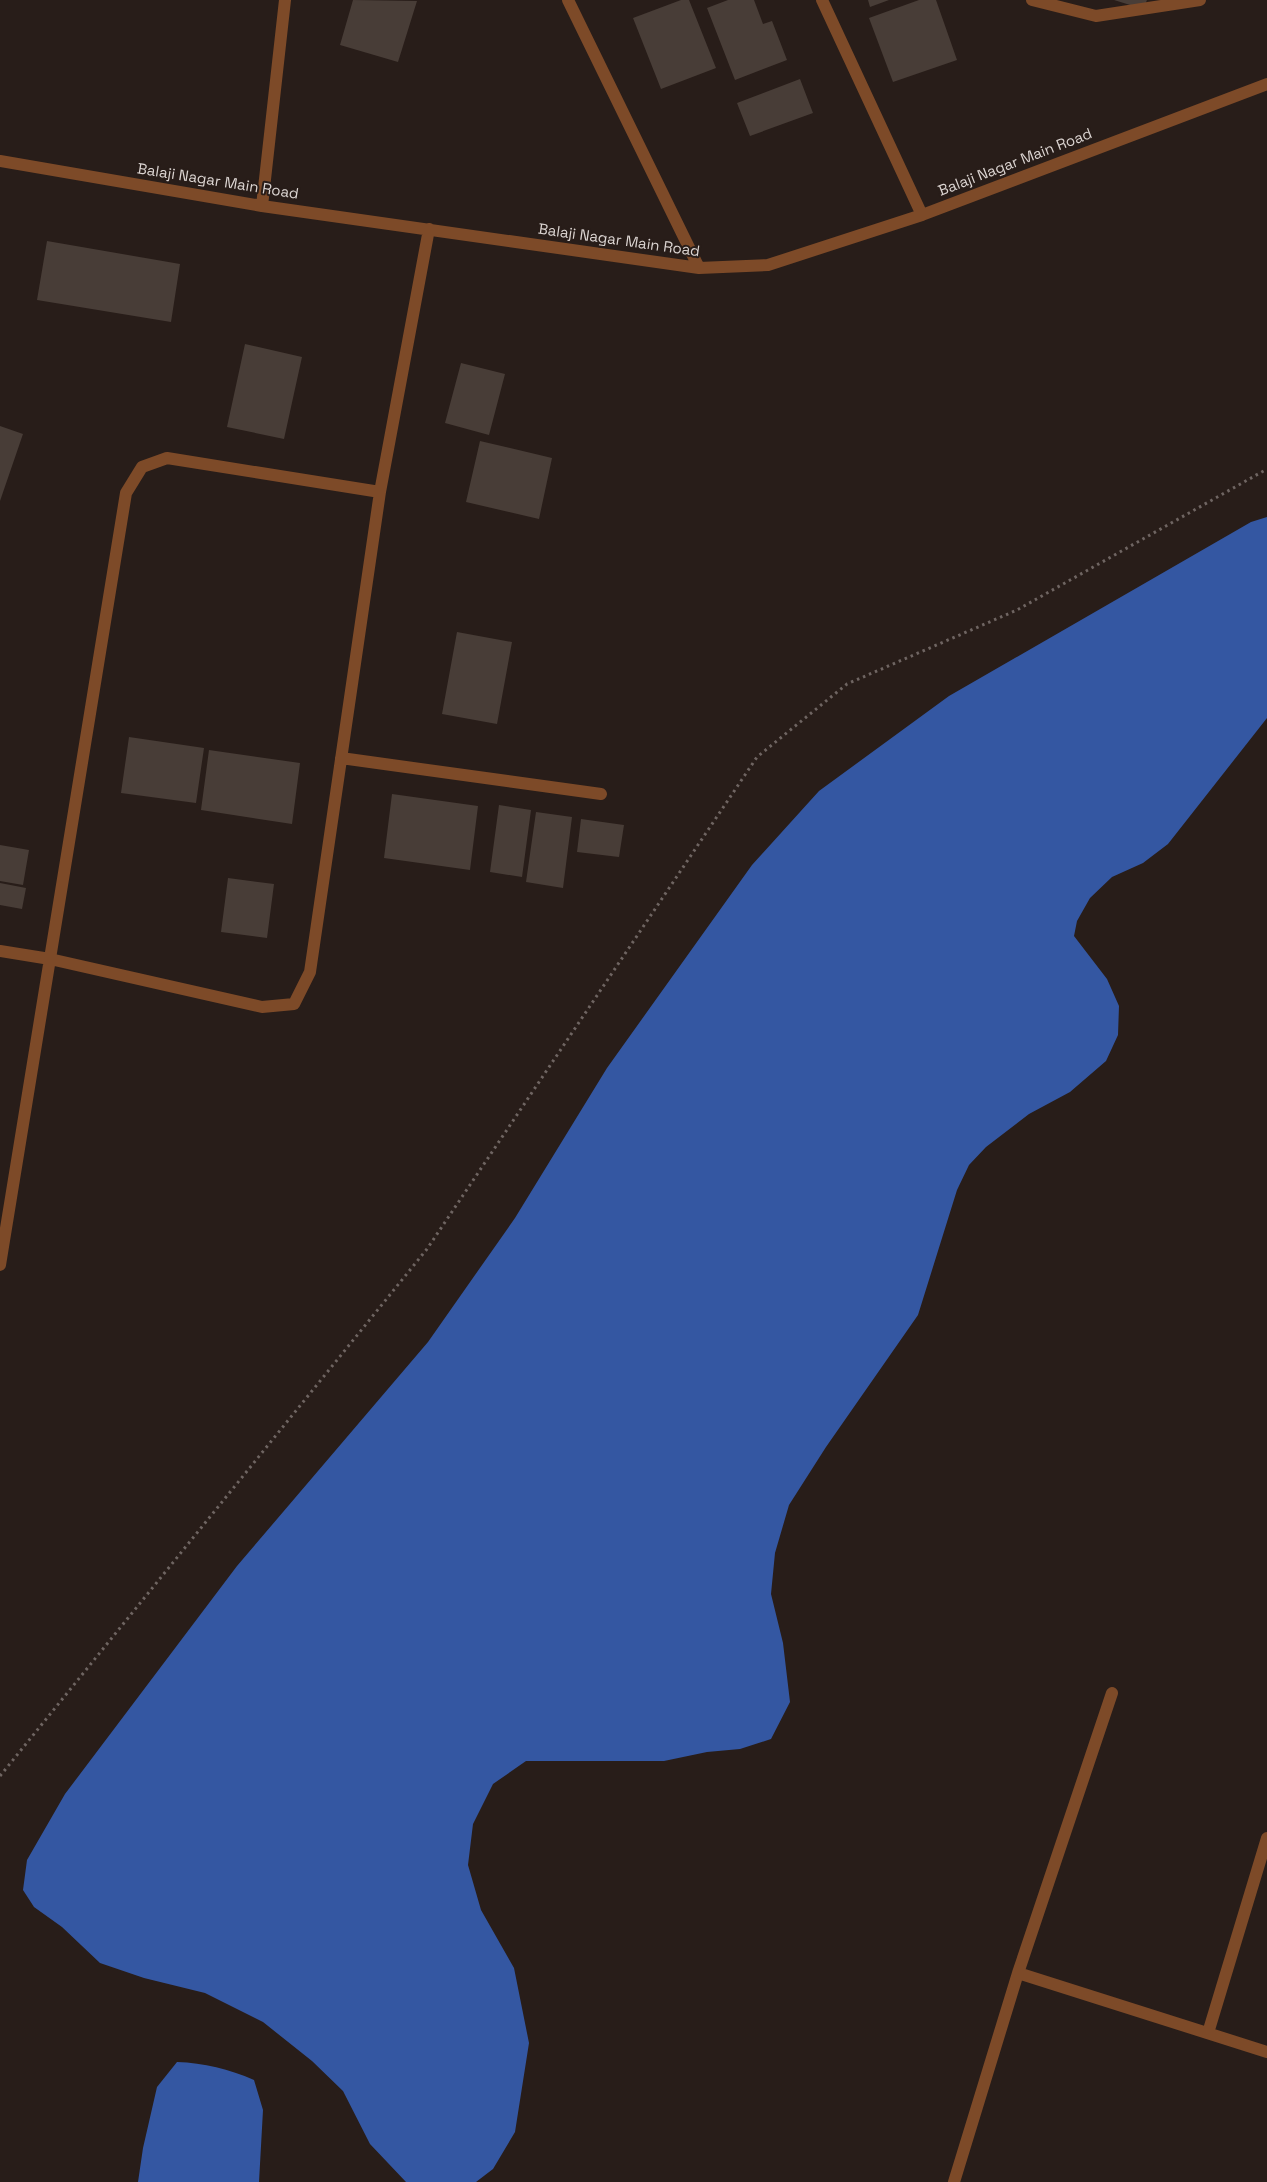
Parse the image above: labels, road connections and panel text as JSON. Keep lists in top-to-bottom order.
{
  "streets": {
    "street": ["Balaji Nagar Main Road"]
  }
}
